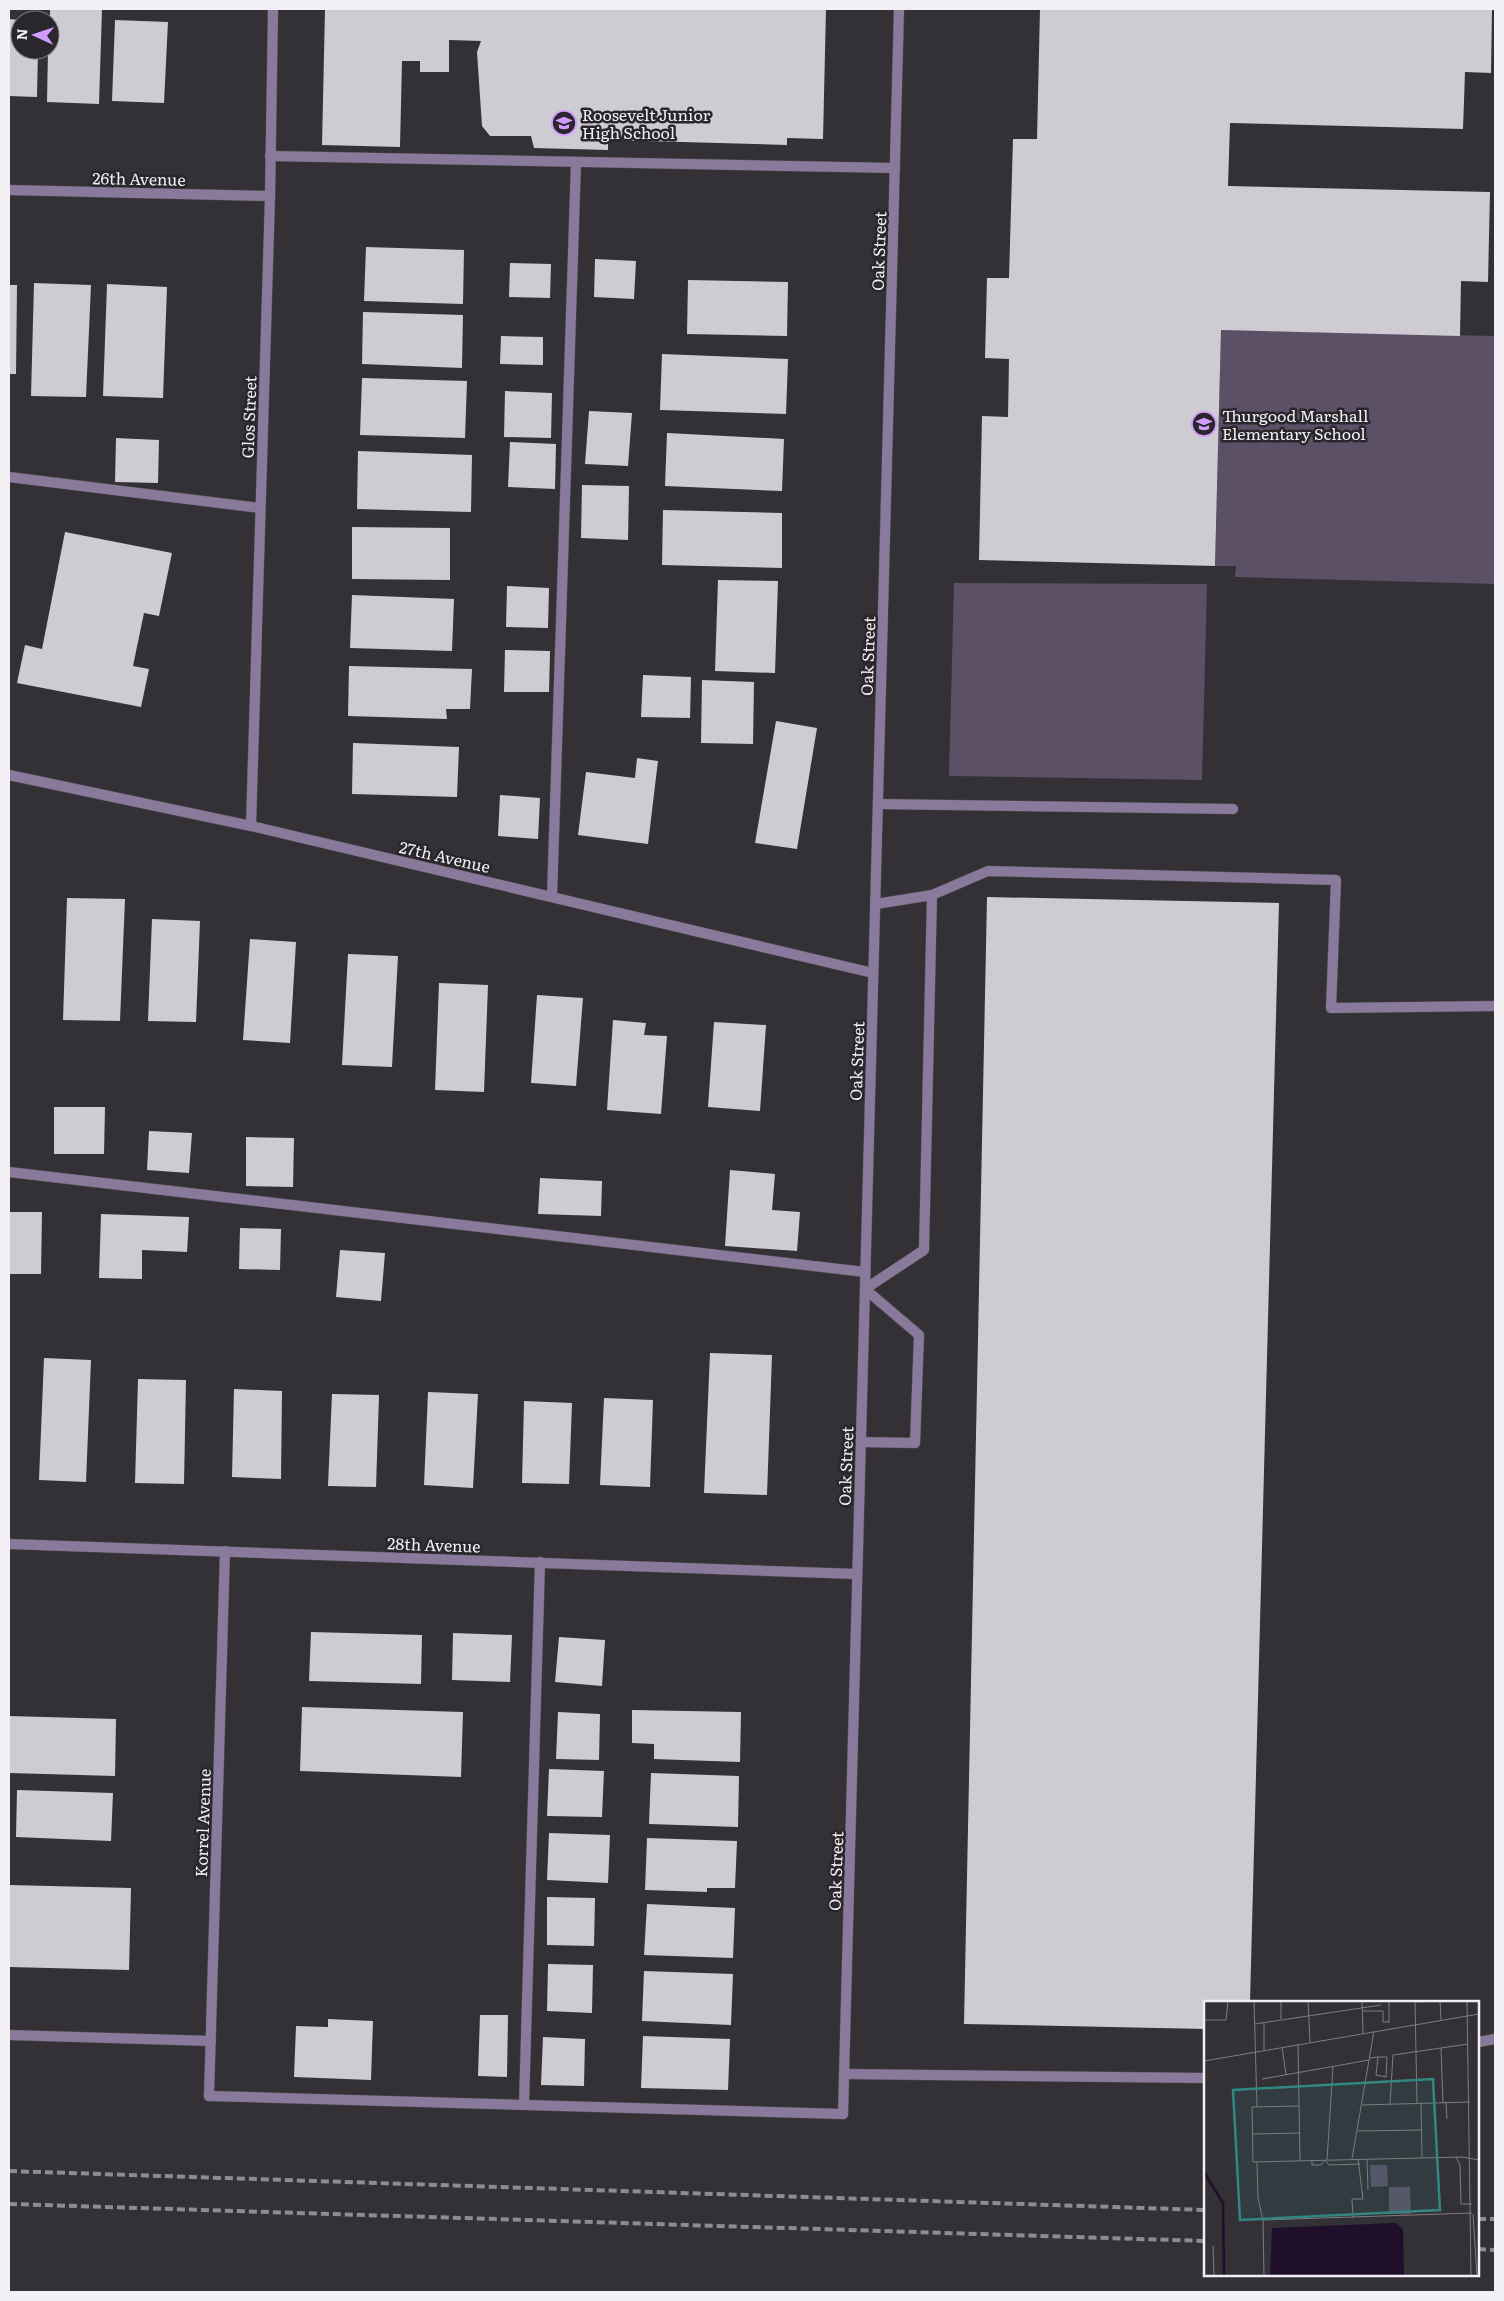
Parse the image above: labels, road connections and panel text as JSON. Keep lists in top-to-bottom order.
{
  "streets": {
    "street": [
      "26th Avenue",
      "Oak Street",
      "Glos Street",
      "27th Avenue",
      "28th Avenue",
      "Korrel Avenue"
    ]
  },
  "crossings": [
    ["26th Avenue", "Glos Street"],
    ["Oak Street", "27th Avenue"],
    ["Oak Street", "28th Avenue"],
    ["Oak Street", "Korrel Avenue"],
    ["Glos Street", "27th Avenue"],
    ["28th Avenue", "Korrel Avenue"]
  ],
  "places": {
    "school or university": ["Roosevelt Junior High School", "Thurgood Marshall Elementary School"]
  },
  "north": "left"
}
